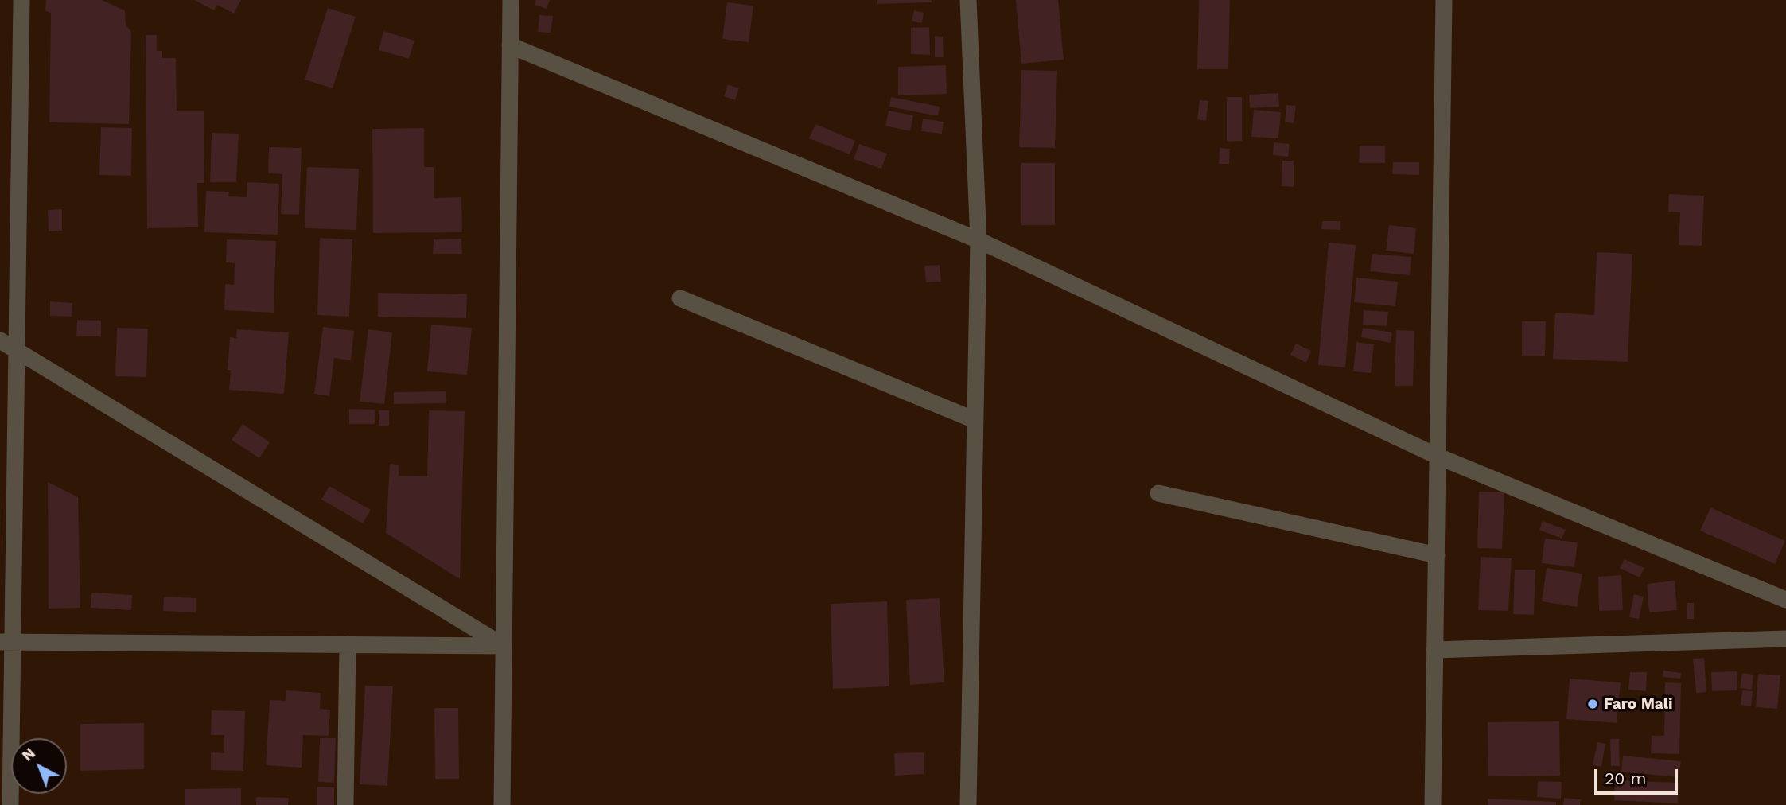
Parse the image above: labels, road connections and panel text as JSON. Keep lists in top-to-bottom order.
{
  "places": ["Faro Mali"],
  "scale_bar": "20 m",
  "north": "top left"
}
